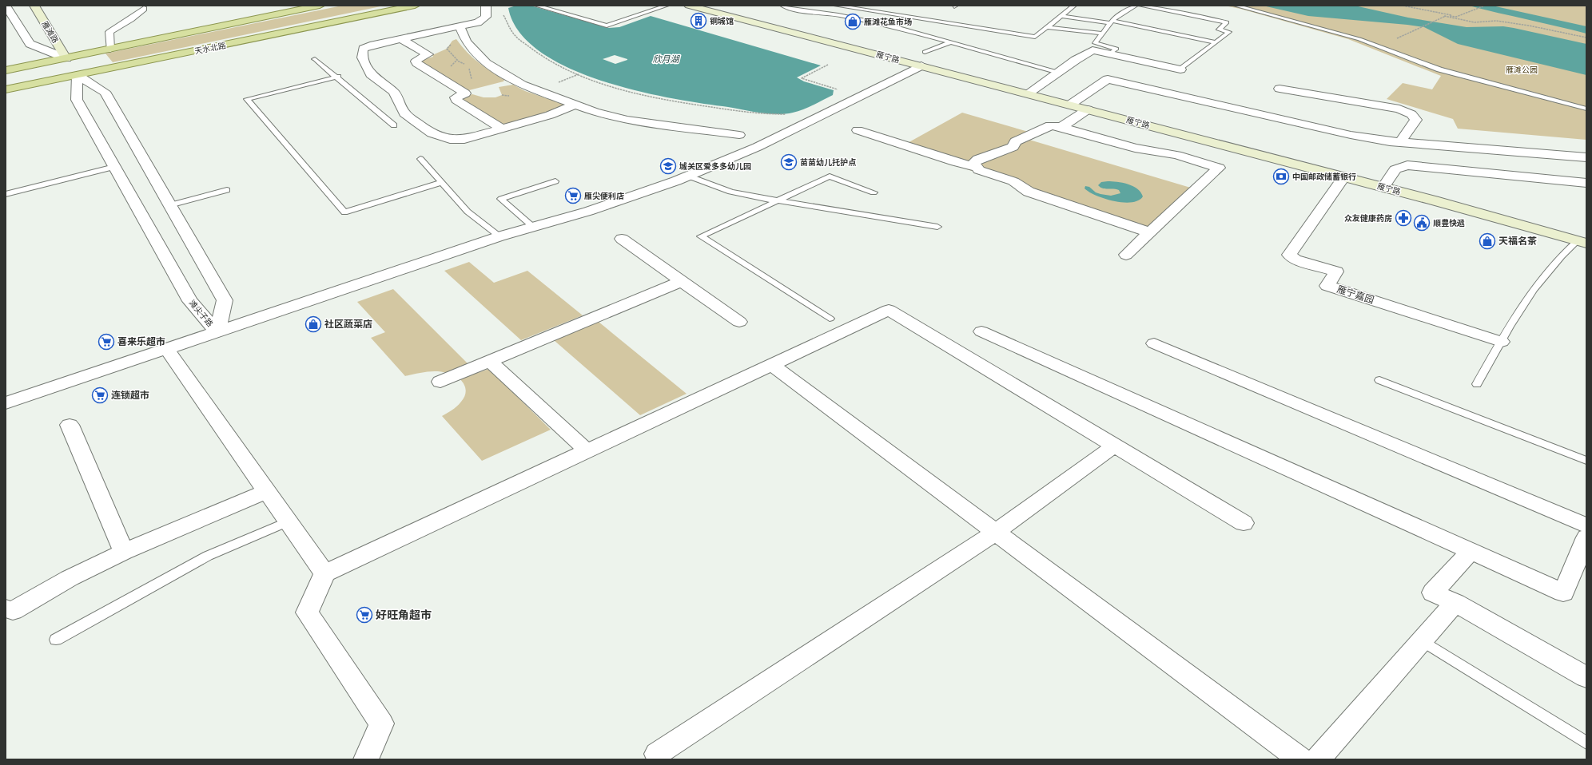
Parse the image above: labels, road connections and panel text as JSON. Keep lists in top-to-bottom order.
{
  "streets": {
    "main road": ["雁滩路", "天水北路", "雁宁路"],
    "street": ["雁宁嘉园", "滩尖子路"]
  },
  "crossings": [
    ["雁滩路", "天水北路"],
    ["天水北路", "滩尖子路"],
    ["雁宁路", "雁宁嘉园"]
  ],
  "water": ["欣月湖"],
  "parks": ["雁滩公园"],
  "places": {
    "building": ["铜城馆"],
    "shop": ["雁滩花鱼市场", "天福名茶", "社区蔬菜店"],
    "school or university": ["苗苗幼儿托护点", "城关区爱多多幼儿园"],
    "bank": ["中国邮政储蓄银行"],
    "supermarket": [
      "雁尖便利店",
      "喜来乐超市",
      "连锁超市",
      "好旺角超市"
    ],
    "pharmacy": ["众友健康药房"],
    "public building": ["順豊快遞"]
  }
}
